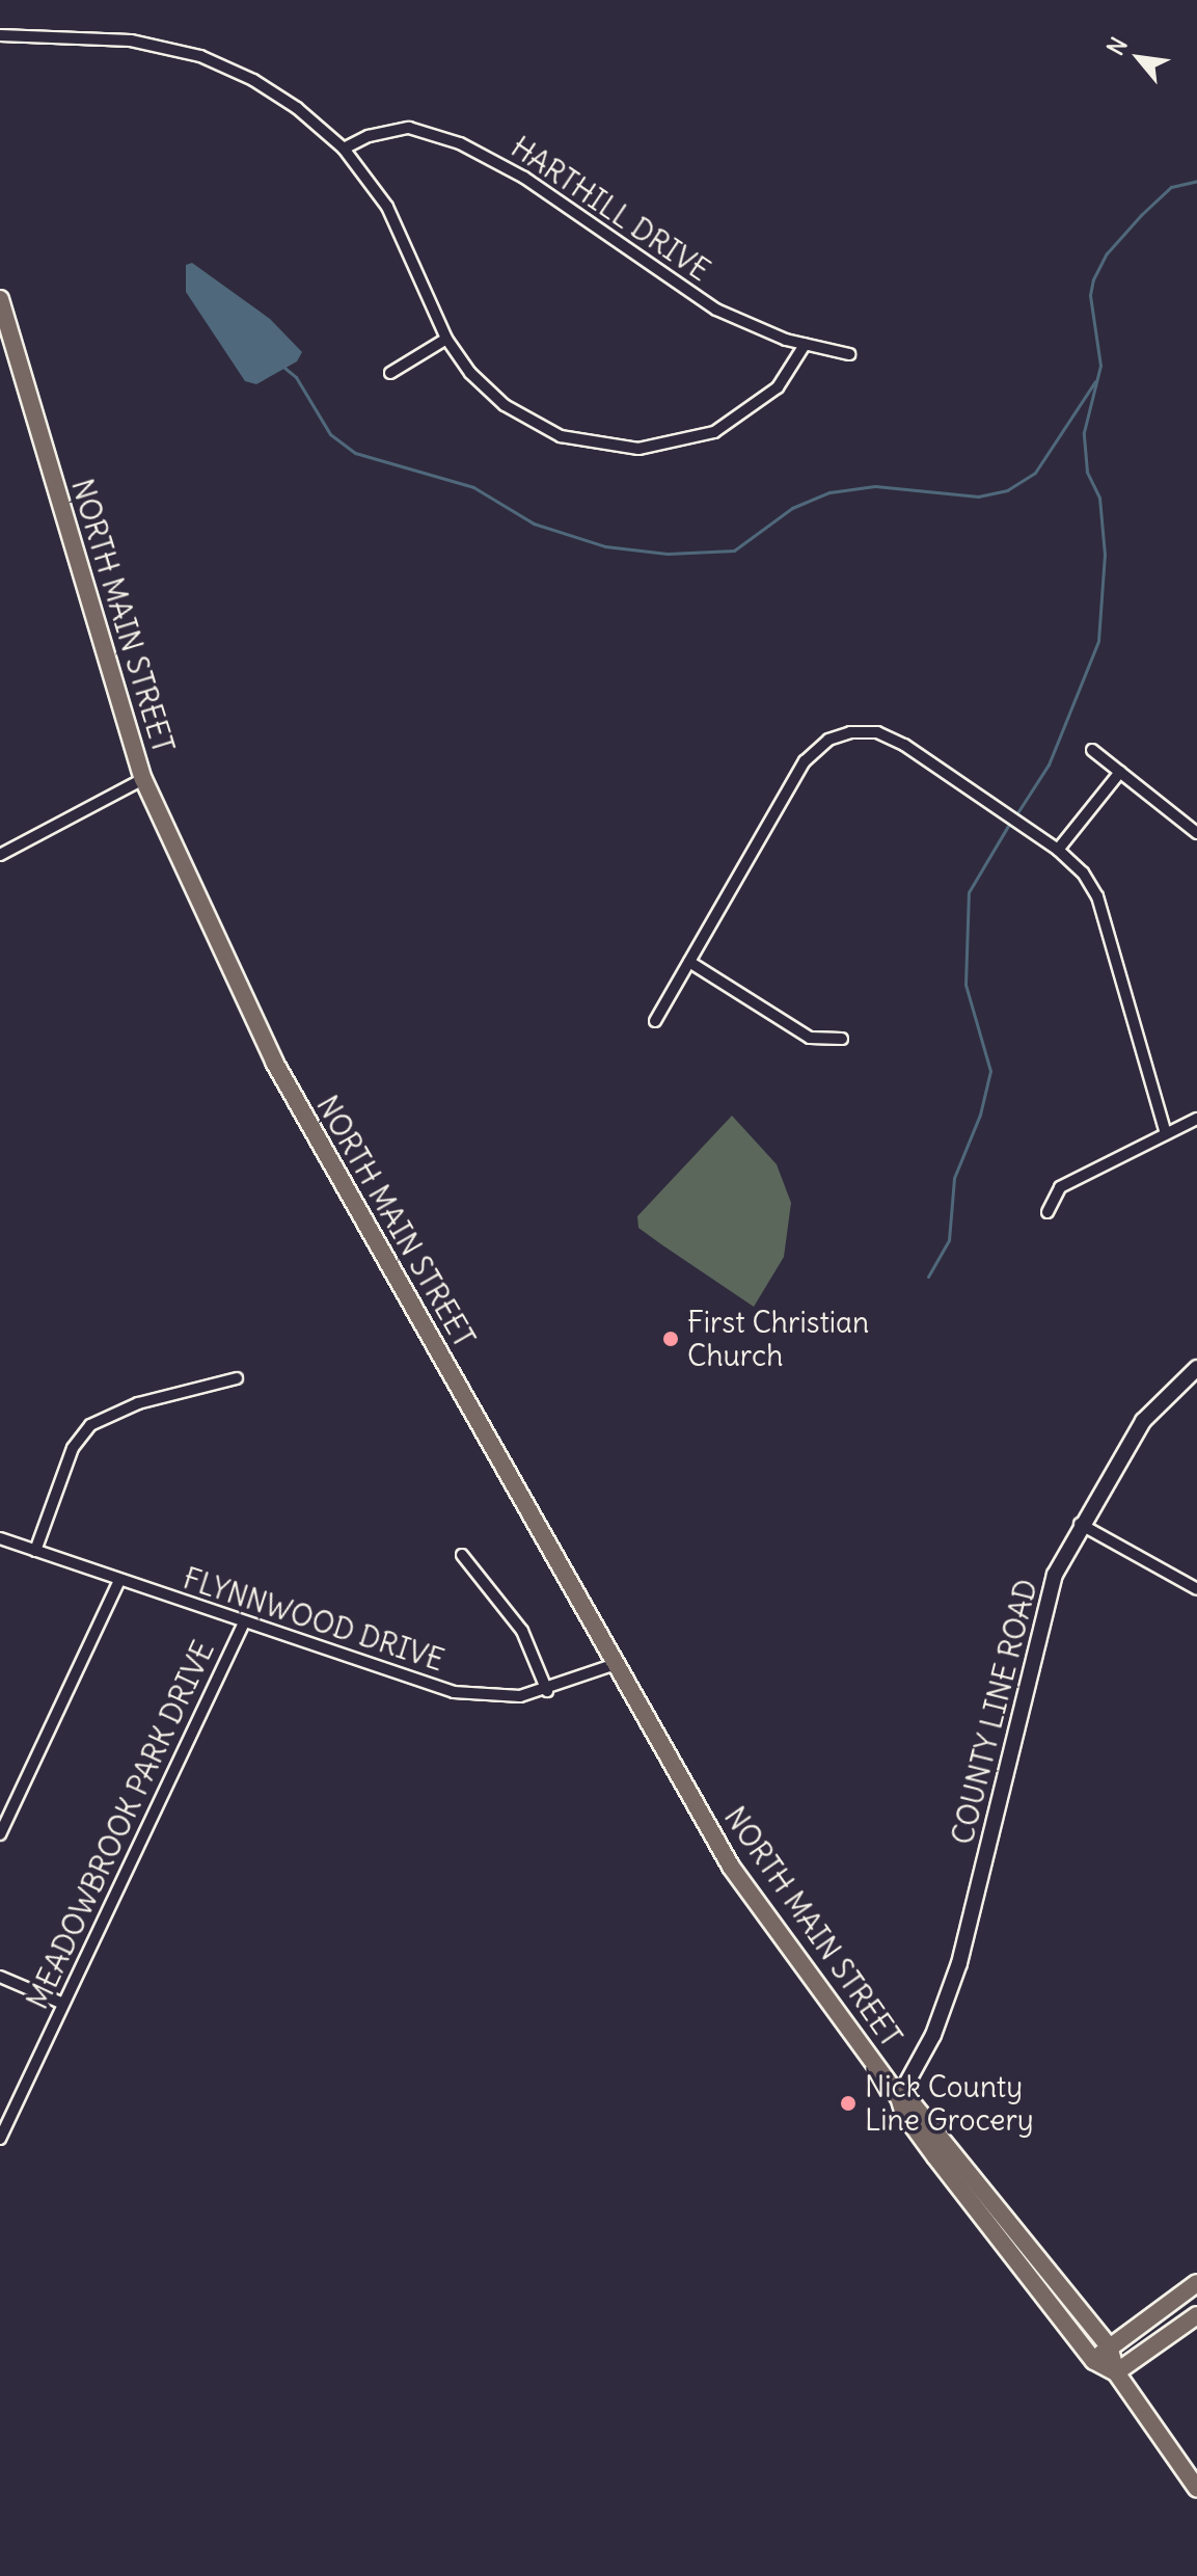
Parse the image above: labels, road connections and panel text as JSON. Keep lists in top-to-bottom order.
{
  "streets": {
    "main road": ["NORTH MAIN STREET"],
    "street": [
      "HARTHILL DRIVE",
      "FLYNNWOOD DRIVE",
      "COUNTY LINE ROAD",
      "MEADOWBROOK PARK DRIVE"
    ]
  },
  "crossings": [
    ["NORTH MAIN STREET", "FLYNNWOOD DRIVE"],
    ["NORTH MAIN STREET", "COUNTY LINE ROAD"],
    ["FLYNNWOOD DRIVE", "MEADOWBROOK PARK DRIVE"]
  ],
  "places": ["First Christian Church", "Nick County Line Grocery"],
  "north": "top left"
}
